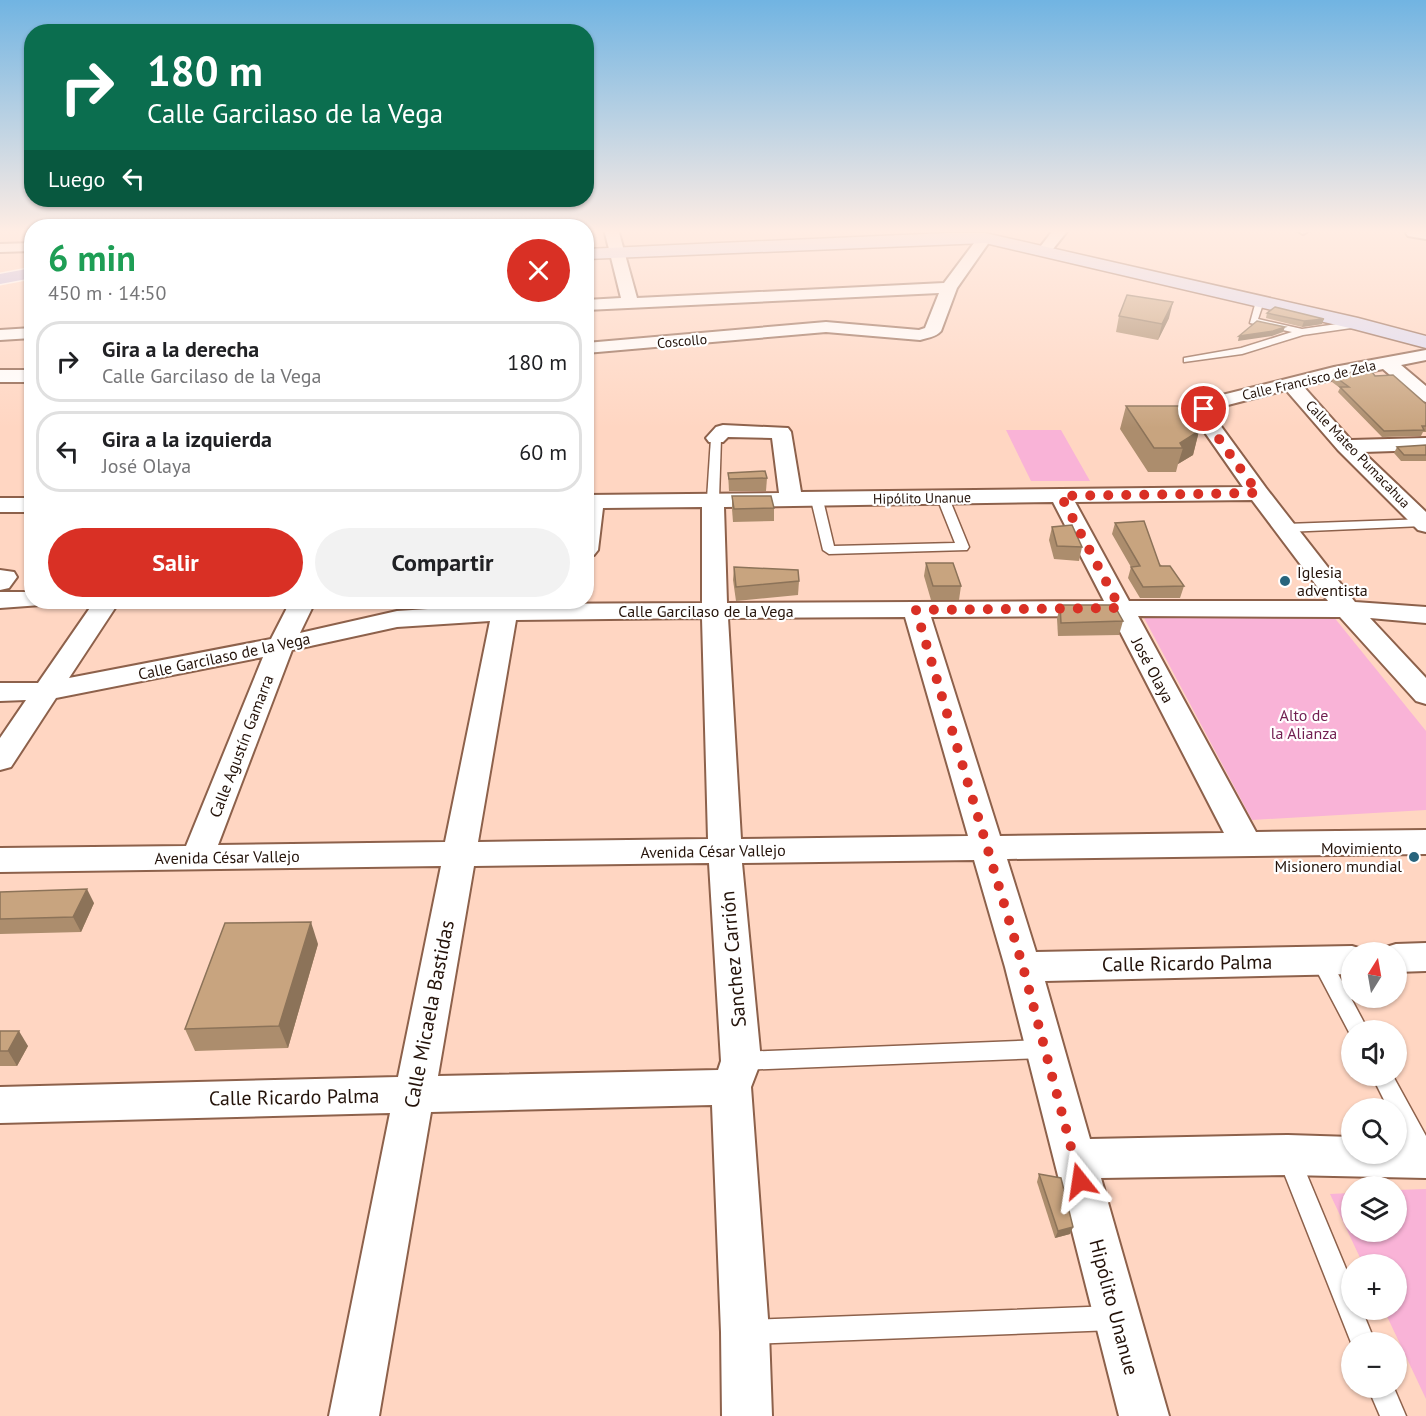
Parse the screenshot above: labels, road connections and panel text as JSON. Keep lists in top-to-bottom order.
{
  "streets": {
    "street": [
      "Coscollo",
      "Calle Francisco de Zela",
      "Calle Mateo Pumacahua",
      "Hipólito Unanue",
      "Calle Garcilaso de la Vega",
      "José Olaya",
      "Calle Agustín Gamarra",
      "Avenida César Vallejo",
      "Sanchez Carrión",
      "Calle Ricardo Palma",
      "Calle Micaela Bastidas"
    ]
  },
  "crossings": [
    ["Calle Francisco de Zela", "Calle Mateo Pumacahua"],
    ["Calle Francisco de Zela", "Hipólito Unanue"],
    ["Calle Francisco de Zela", "Calle Garcilaso de la Vega"],
    ["Hipólito Unanue", "Calle Garcilaso de la Vega"],
    ["Hipólito Unanue", "José Olaya"],
    ["Hipólito Unanue", "Avenida César Vallejo"],
    ["Hipólito Unanue", "Sanchez Carrión"],
    ["Hipólito Unanue", "Calle Ricardo Palma"],
    ["Calle Garcilaso de la Vega", "José Olaya"],
    ["Calle Garcilaso de la Vega", "Calle Agustín Gamarra"],
    ["Calle Garcilaso de la Vega", "Sanchez Carrión"],
    ["Calle Garcilaso de la Vega", "Calle Micaela Bastidas"],
    ["José Olaya", "Avenida César Vallejo"],
    ["Calle Agustín Gamarra", "Avenida César Vallejo"],
    ["Avenida César Vallejo", "Sanchez Carrión"],
    ["Avenida César Vallejo", "Calle Micaela Bastidas"],
    ["Sanchez Carrión", "Calle Ricardo Palma"],
    ["Calle Ricardo Palma", "Calle Micaela Bastidas"]
  ],
  "parks": ["Alto de la Alianza"],
  "places": ["Iglesia adventista", "Movimiento Misionero mundial"],
  "north": "top",
  "page": {
    "turn": ["180 m", "Calle Garcilaso de la Vega"],
    "then": "Luego",
    "heading": ["6 min", "450 m · 14:50"],
    "list": [
      {
        "name": "Gira a la derecha",
        "note": "Calle Garcilaso de la Vega",
        "value": "180 m"
      },
      {
        "name": "Gira a la izquierda",
        "note": "José Olaya",
        "value": "60 m"
      }
    ],
    "buttons": ["Salir", "Compartir"],
    "map_buttons": ["+", "−"]
  }
}
